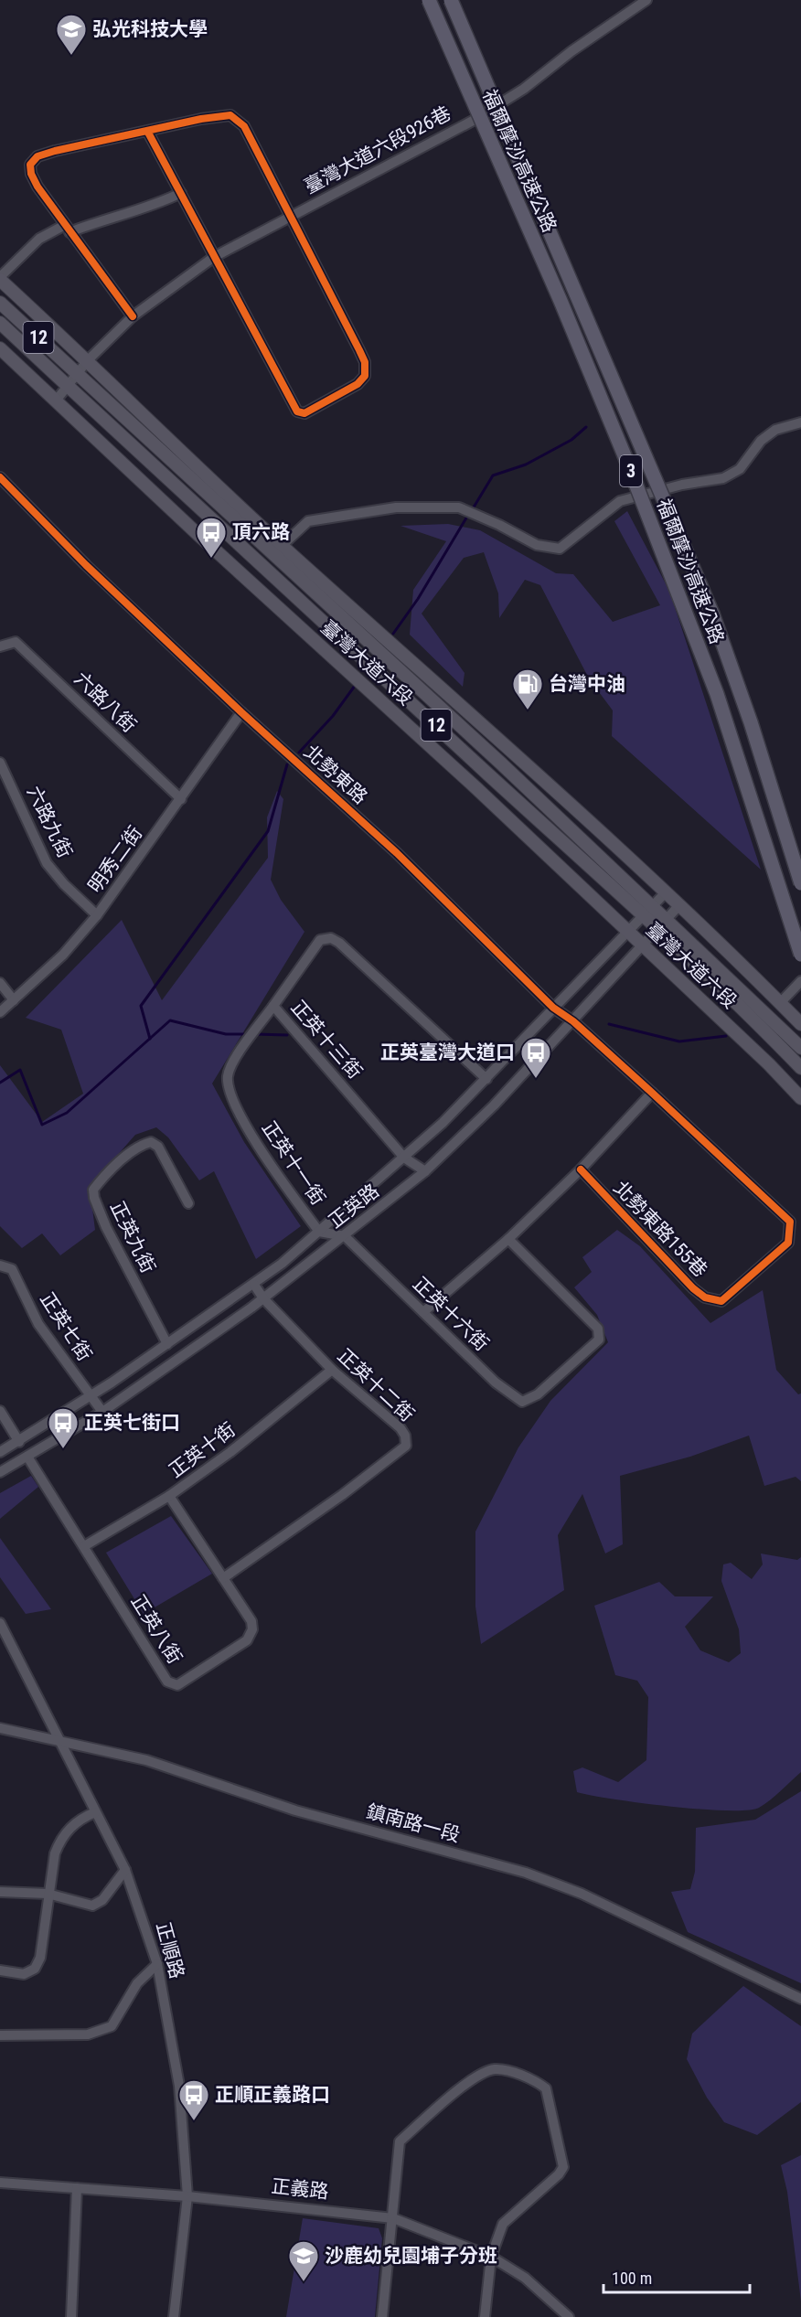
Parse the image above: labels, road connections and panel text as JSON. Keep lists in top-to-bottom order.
{
  "streets": {
    "highway": ["福爾摩沙高速公路", "3"],
    "main road": ["12", "臺灣大道六段"],
    "street": [
      "臺灣大道六段926巷",
      "六路八街",
      "北勢東路",
      "六路九街",
      "明秀二街",
      "正英十三街",
      "正英十一街",
      "正英路",
      "北勢東路155巷",
      "正英九街",
      "正英十六街",
      "正英七街",
      "正英十二街",
      "正英十街",
      "正英八街",
      "鎮南路一段",
      "正順路",
      "正義路"
    ]
  },
  "crossings": [
    ["臺灣大道六段926巷", "臺灣大道六段"],
    ["臺灣大道六段", "正英路"],
    ["六路八街", "明秀二街"],
    ["北勢東路", "明秀二街"],
    ["北勢東路", "正英路"],
    ["北勢東路", "北勢東路155巷"],
    ["六路九街", "明秀二街"],
    ["正英十三街", "正英十一街"],
    ["正英十三街", "正英路"],
    ["正英十一街", "正英路"],
    ["正英十一街", "正英十六街"],
    ["正英路", "正英九街"],
    ["正英路", "正英十六街"],
    ["正英路", "正英七街"],
    ["正英路", "正英十二街"],
    ["正英路", "正英八街"],
    ["正英十二街", "正英十街"],
    ["正英十二街", "正英八街"],
    ["正英十街", "正英八街"],
    ["鎮南路一段", "正順路"],
    ["正順路", "正義路"]
  ],
  "places": {
    "school or university": ["弘光科技大學", "沙鹿幼兒園埔子分班"],
    "bus stop": [
      "頂六路",
      "正英臺灣大道口",
      "正英七街口",
      "正順正義路口"
    ],
    "fuel station": ["台灣中油"]
  },
  "scale_bar": "100 m"
}
